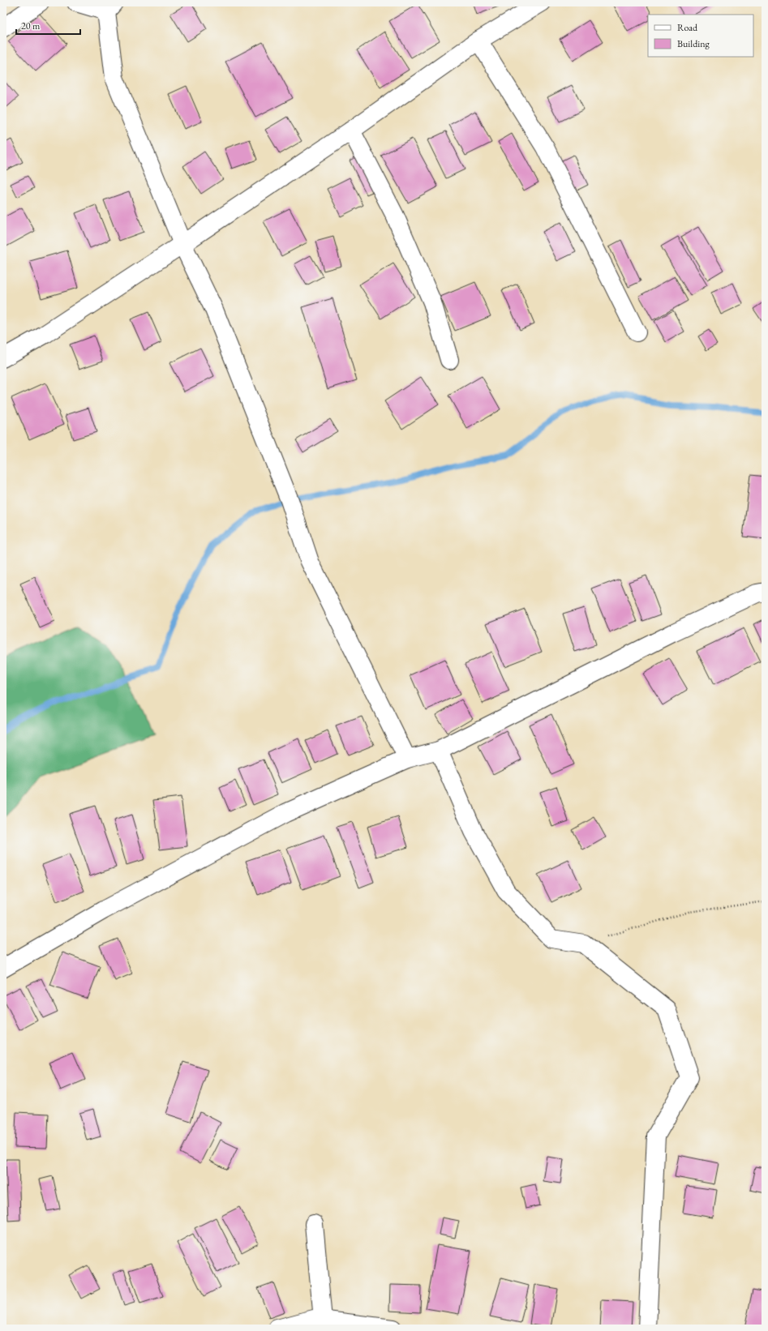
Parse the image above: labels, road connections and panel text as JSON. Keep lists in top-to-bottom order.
{
  "legend": ["Road", "Building"],
  "scale_bar": "20 m"
}
